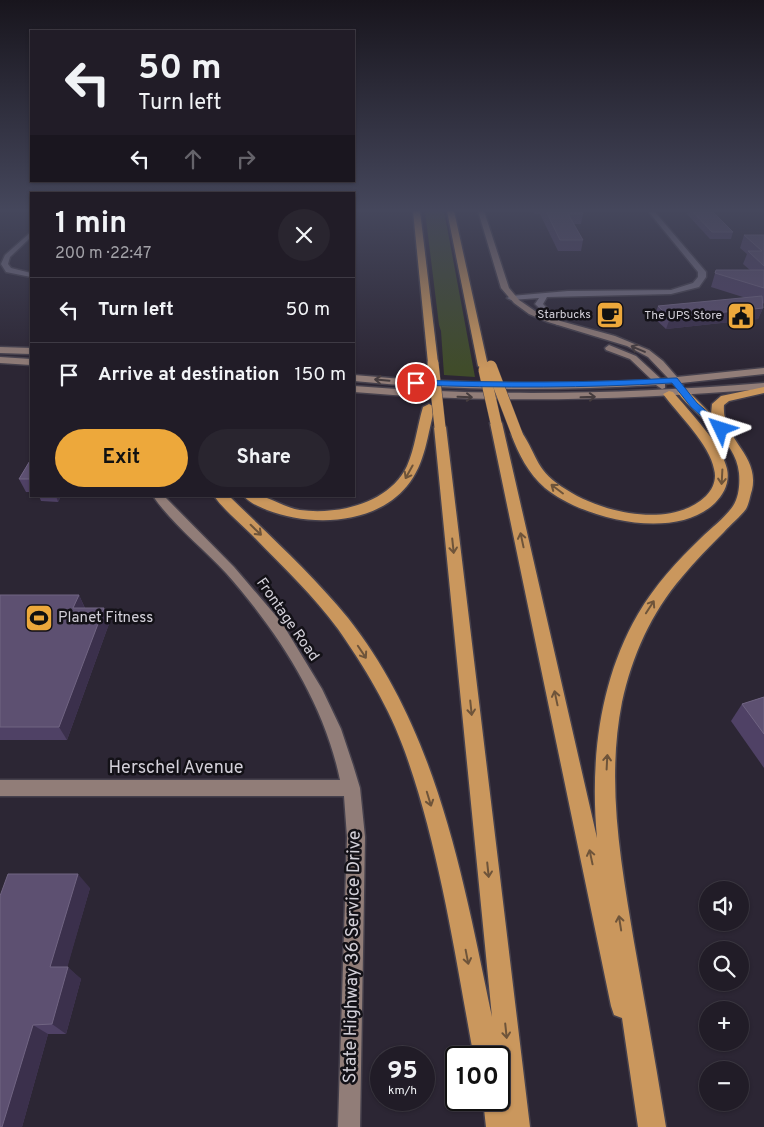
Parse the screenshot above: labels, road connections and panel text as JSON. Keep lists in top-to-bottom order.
{
  "streets": {
    "street": ["Frontage Road", "Herschel Avenue", "State Highway 36 Service Drive"]
  },
  "crossings": [
    ["Frontage Road", "Herschel Avenue"],
    ["Frontage Road", "State Highway 36 Service Drive"],
    ["Herschel Avenue", "State Highway 36 Service Drive"]
  ],
  "places": {
    "cafe": ["Starbucks"],
    "public building": ["The UPS Store"],
    "sports": ["Planet Fitness"]
  },
  "page": {
    "turn": ["50 m", "Turn left"],
    "heading": ["1 min", "200 m · 22:47"],
    "list": [
      {
        "name": "Turn left",
        "value": "50 m"
      },
      {
        "name": "Arrive at destination",
        "value": "150 m"
      }
    ],
    "buttons": ["Exit", "Share"],
    "map_buttons": ["+", "−"],
    "speed": "95 km/h",
    "limit": "100"
  }
}
